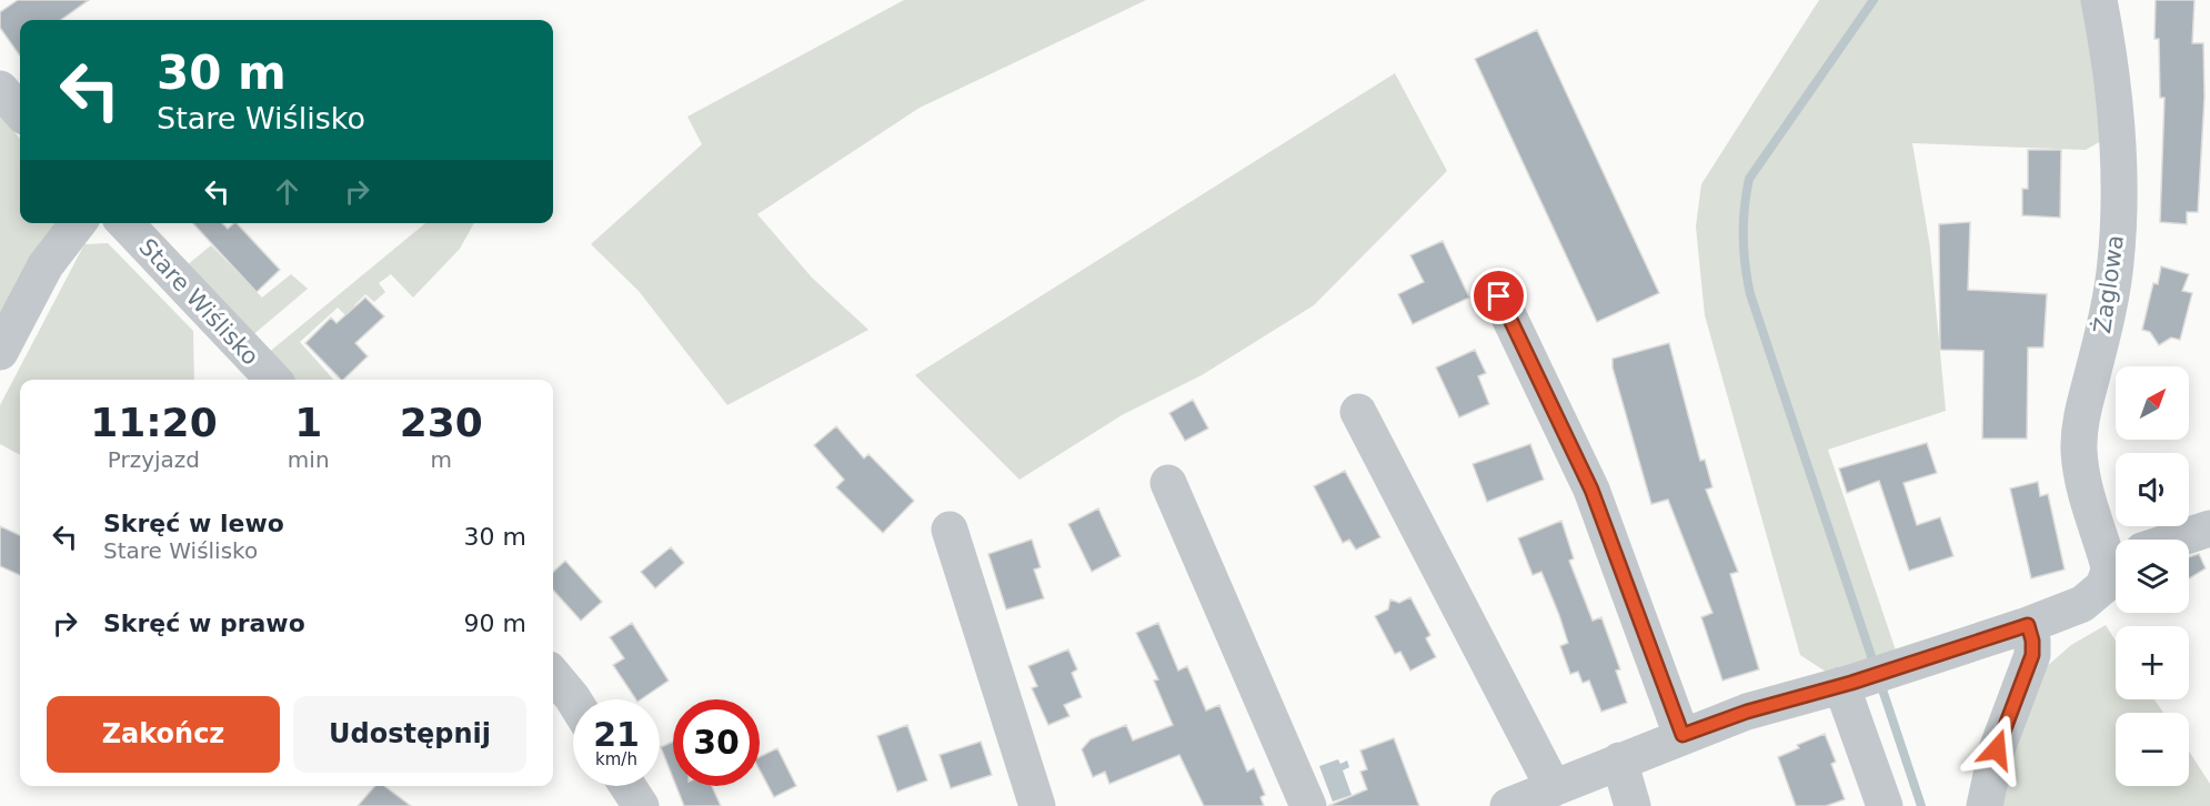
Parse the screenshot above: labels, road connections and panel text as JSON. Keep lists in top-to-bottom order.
{
  "streets": {
    "street": ["Żaglowa", "Stare Wiślisko"]
  },
  "north": "top right",
  "page": {
    "turn": ["30 m", "Stare Wiślisko"],
    "map_buttons": ["+", "−"],
    "eta": [
      "11:20",
      "Przyjazd",
      "1",
      "min",
      "230",
      "m"
    ],
    "list": [
      {
        "name": "Skręć w lewo",
        "note": "Stare Wiślisko",
        "value": "30 m"
      },
      {
        "name": "Skręć w prawo",
        "value": "90 m"
      }
    ],
    "buttons": ["Zakończ", "Udostępnij"],
    "speed": "21 km/h",
    "limit": "30"
  }
}
